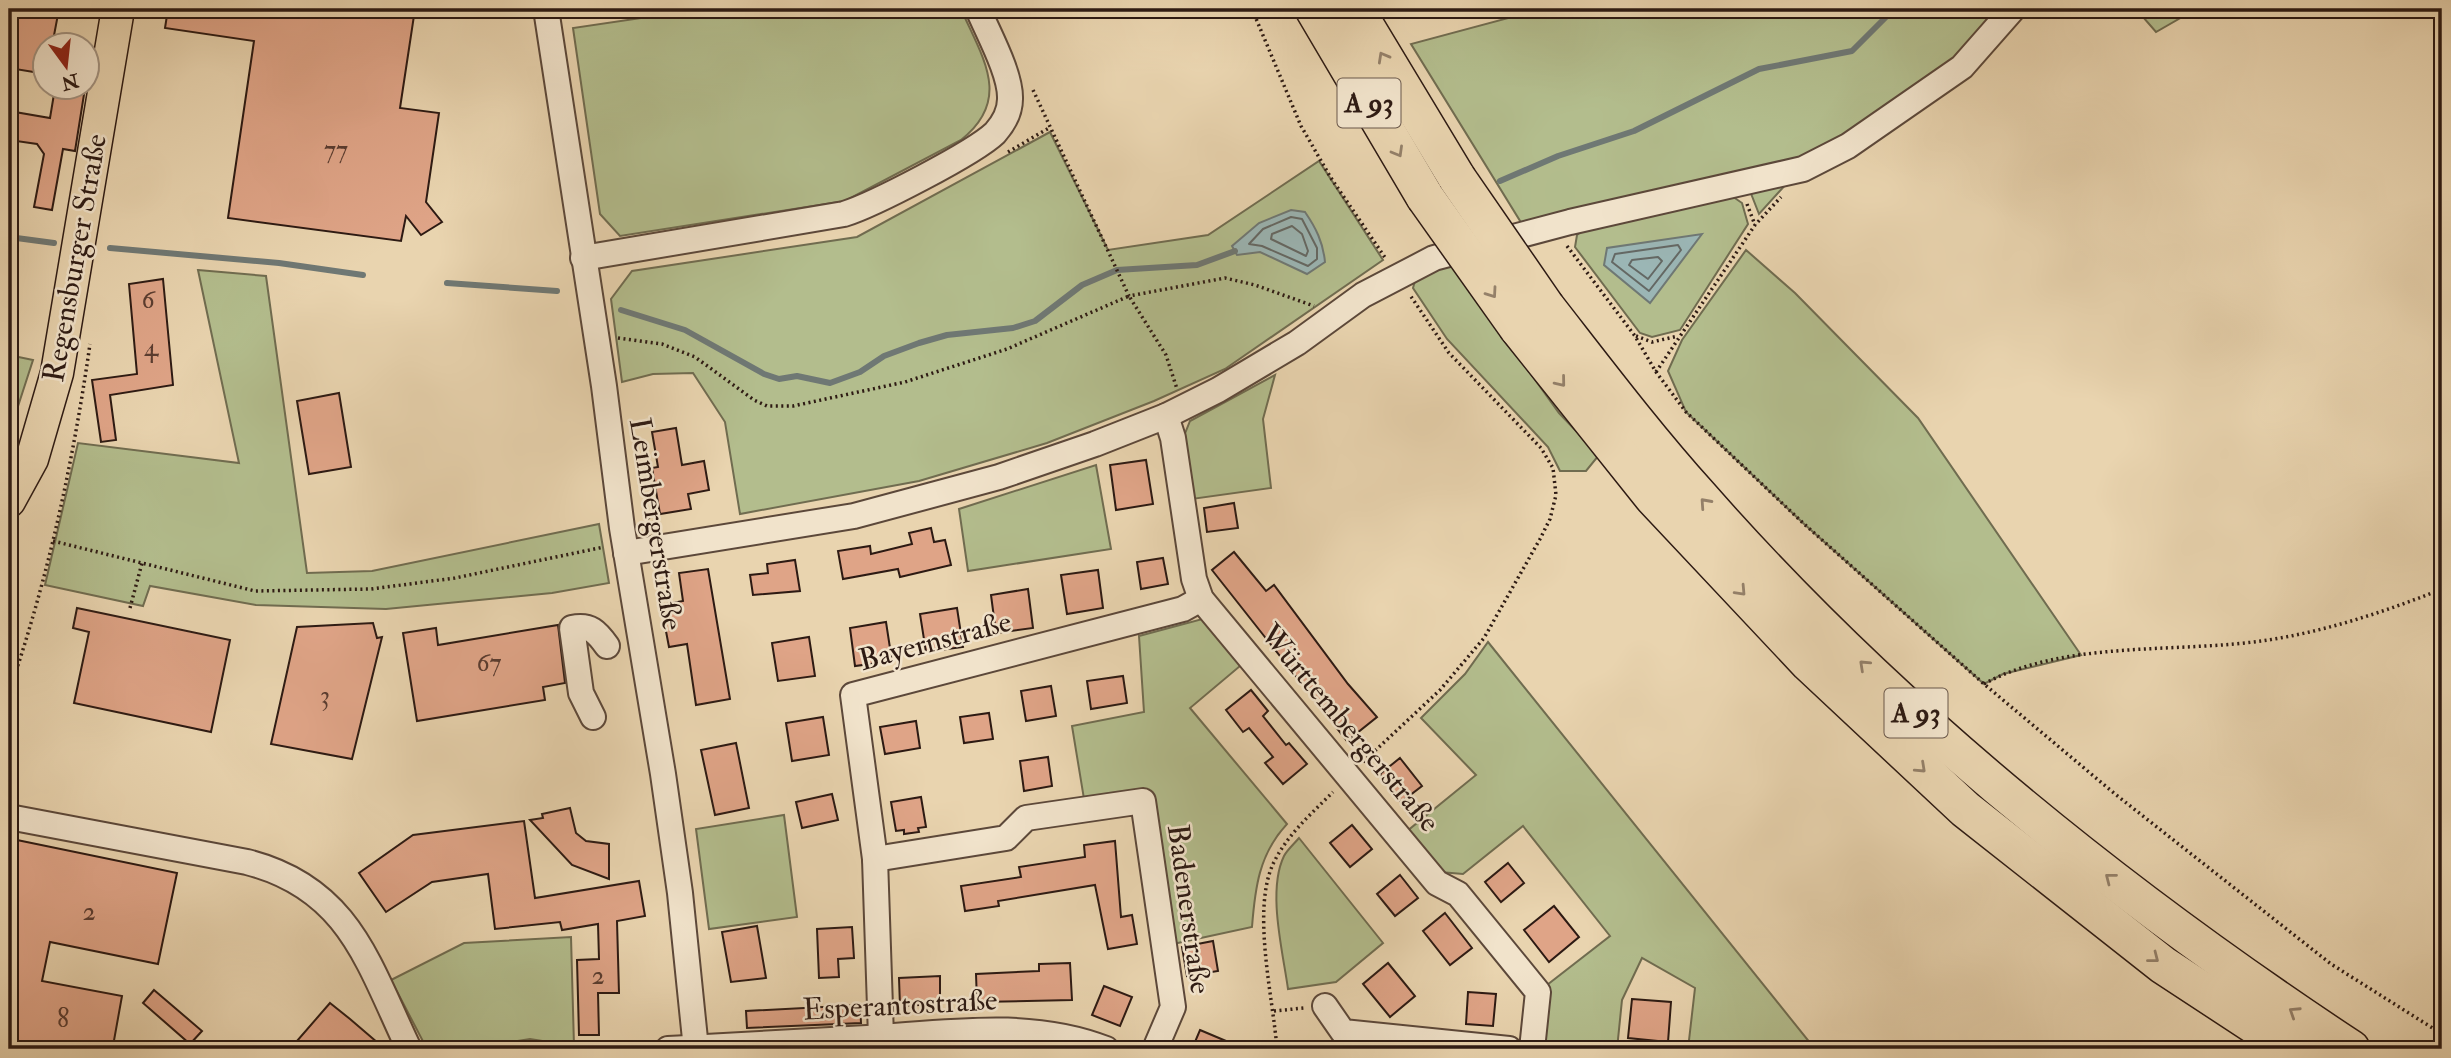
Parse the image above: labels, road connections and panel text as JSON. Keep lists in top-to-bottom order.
{
  "streets": {
    "highway": ["A 93"],
    "main road": ["Regensburger Straße"],
    "street": [
      "Leimbergerstraße",
      "Bayernstraße",
      "Württembergerstraße",
      "Badenerstraße",
      "Esperantostraße"
    ]
  },
  "crossings": [
    ["Leimbergerstraße", "Esperantostraße"],
    ["Bayernstraße", "Württembergerstraße"],
    ["Bayernstraße", "Badenerstraße"],
    ["Bayernstraße", "Esperantostraße"]
  ],
  "house_numbers": [
    "77",
    "6",
    "4",
    "67",
    "3",
    "2",
    "2",
    "8"
  ],
  "north": "bottom"
}
